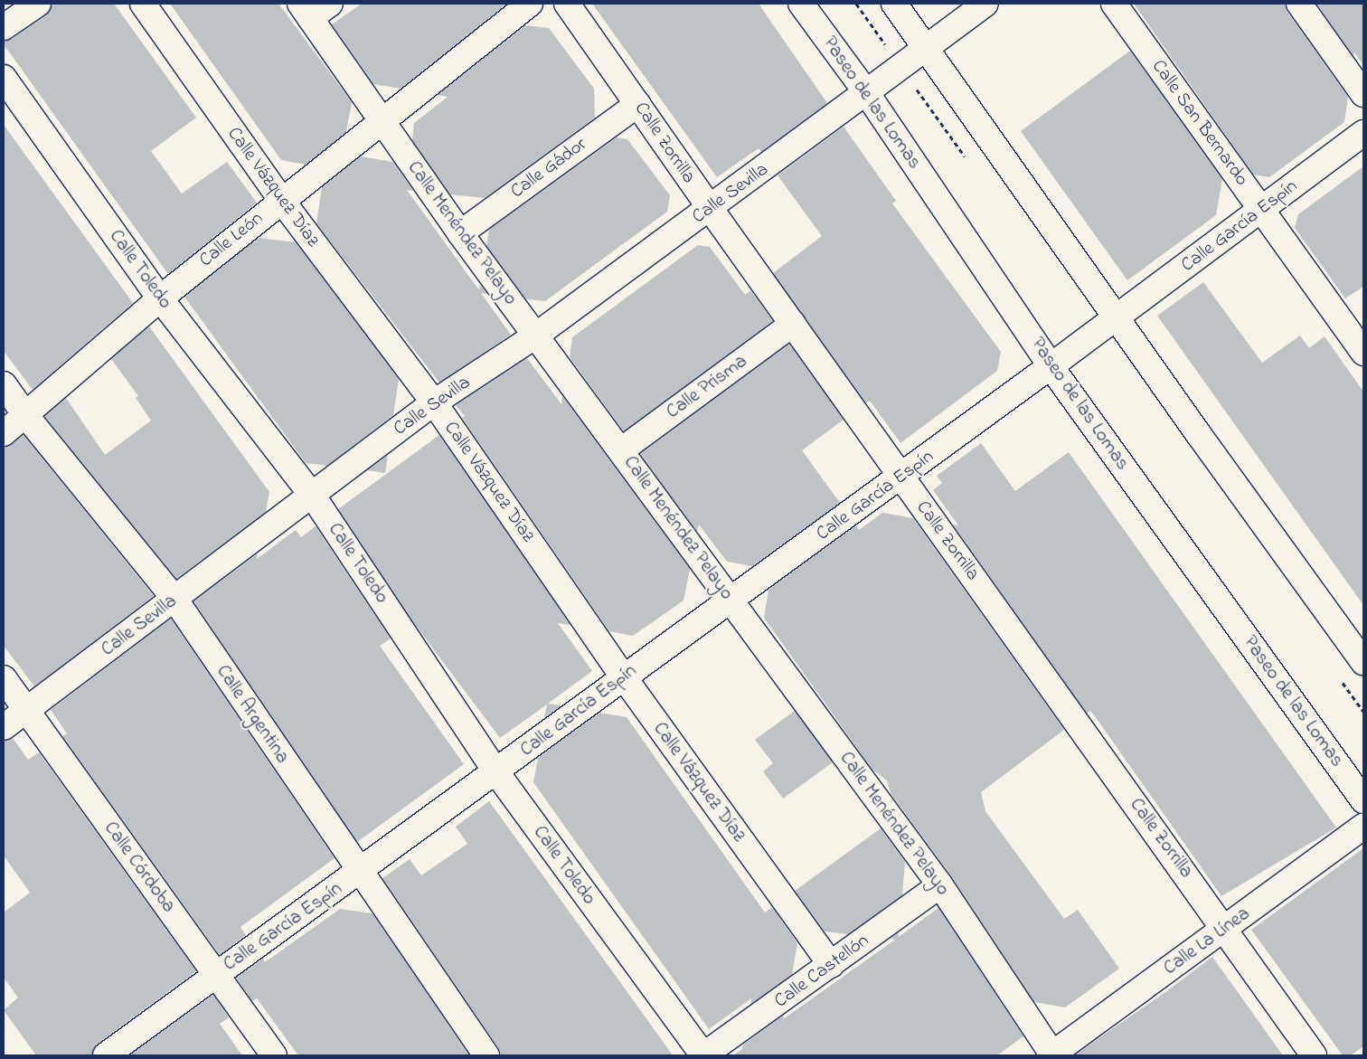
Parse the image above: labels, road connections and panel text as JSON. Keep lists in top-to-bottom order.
{
  "streets": {
    "street": [
      "Paseo de las Lomas",
      "Calle San Bernardo",
      "Calle Zorrilla",
      "Calle Gádor",
      "Calle Vázquez Díaz",
      "Calle Sevilla",
      "Calle García Espín",
      "Calle Menéndez Pelayo",
      "Calle León",
      "Calle Toledo",
      "Calle Prisma",
      "Calle Argentina",
      "Calle Córdoba",
      "Calle La Línea",
      "Calle Castellón"
    ]
  },
  "crossings": [
    ["Paseo de las Lomas", "Calle Sevilla"],
    ["Paseo de las Lomas", "Calle García Espín"],
    ["Calle San Bernardo", "Calle García Espín"],
    ["Calle Zorrilla", "Calle Gádor"],
    ["Calle Zorrilla", "Calle Sevilla"],
    ["Calle Zorrilla", "Calle García Espín"],
    ["Calle Zorrilla", "Calle Prisma"],
    ["Calle Zorrilla", "Calle La Línea"],
    ["Calle Gádor", "Calle Menéndez Pelayo"],
    ["Calle Vázquez Díaz", "Calle Sevilla"],
    ["Calle Vázquez Díaz", "Calle García Espín"],
    ["Calle Vázquez Díaz", "Calle León"],
    ["Calle Vázquez Díaz", "Calle Castellón"],
    ["Calle Sevilla", "Calle Menéndez Pelayo"],
    ["Calle Sevilla", "Calle Toledo"],
    ["Calle Sevilla", "Calle Argentina"],
    ["Calle Sevilla", "Calle Córdoba"],
    ["Calle García Espín", "Calle Menéndez Pelayo"],
    ["Calle García Espín", "Calle Toledo"],
    ["Calle García Espín", "Calle Argentina"],
    ["Calle García Espín", "Calle Córdoba"],
    ["Calle Menéndez Pelayo", "Calle León"],
    ["Calle Menéndez Pelayo", "Calle Prisma"],
    ["Calle Menéndez Pelayo", "Calle La Línea"],
    ["Calle Menéndez Pelayo", "Calle Castellón"],
    ["Calle León", "Calle Toledo"],
    ["Calle León", "Calle Argentina"],
    ["Calle Toledo", "Calle Castellón"]
  ]
}
